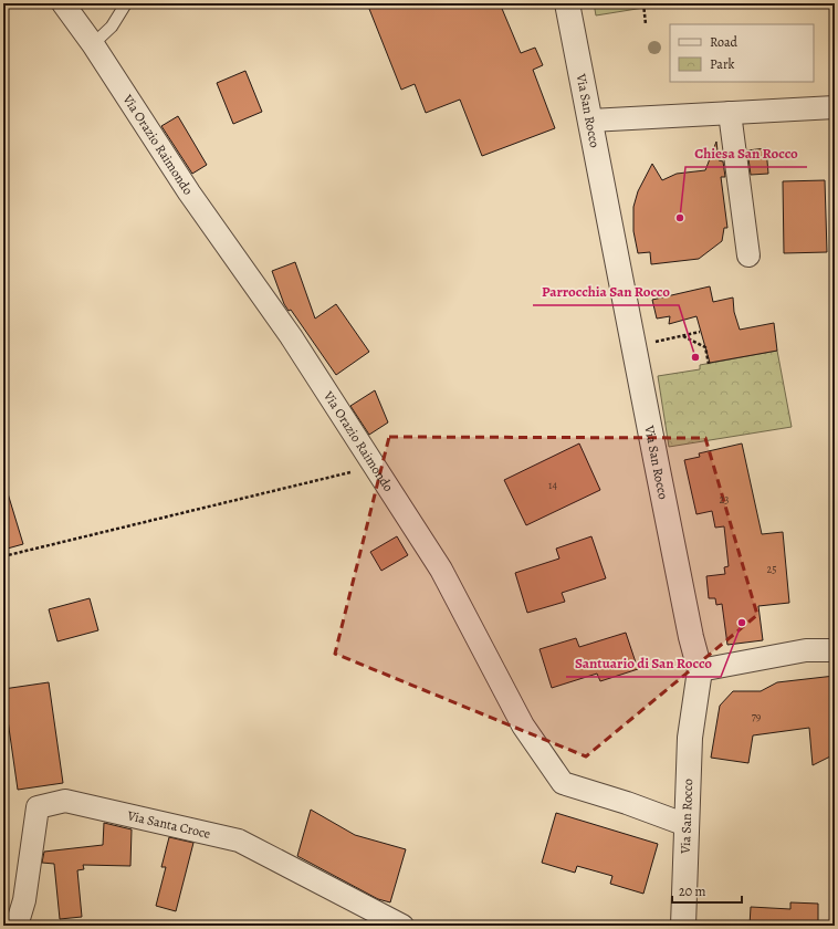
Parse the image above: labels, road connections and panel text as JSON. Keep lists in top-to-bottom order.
{
  "streets": {
    "street": ["Via San Rocco", "Via Orazio Raimondo", "Via Santa Croce"]
  },
  "crossings": [
    ["Via San Rocco", "Via Orazio Raimondo"]
  ],
  "places": ["Chiesa San Rocco", "Parrocchia San Rocco", "Santuario di San Rocco"],
  "house_numbers": [
    "14",
    "23",
    "25",
    "79"
  ],
  "legend": ["Road", "Park"],
  "scale_bar": "20 m"
}
